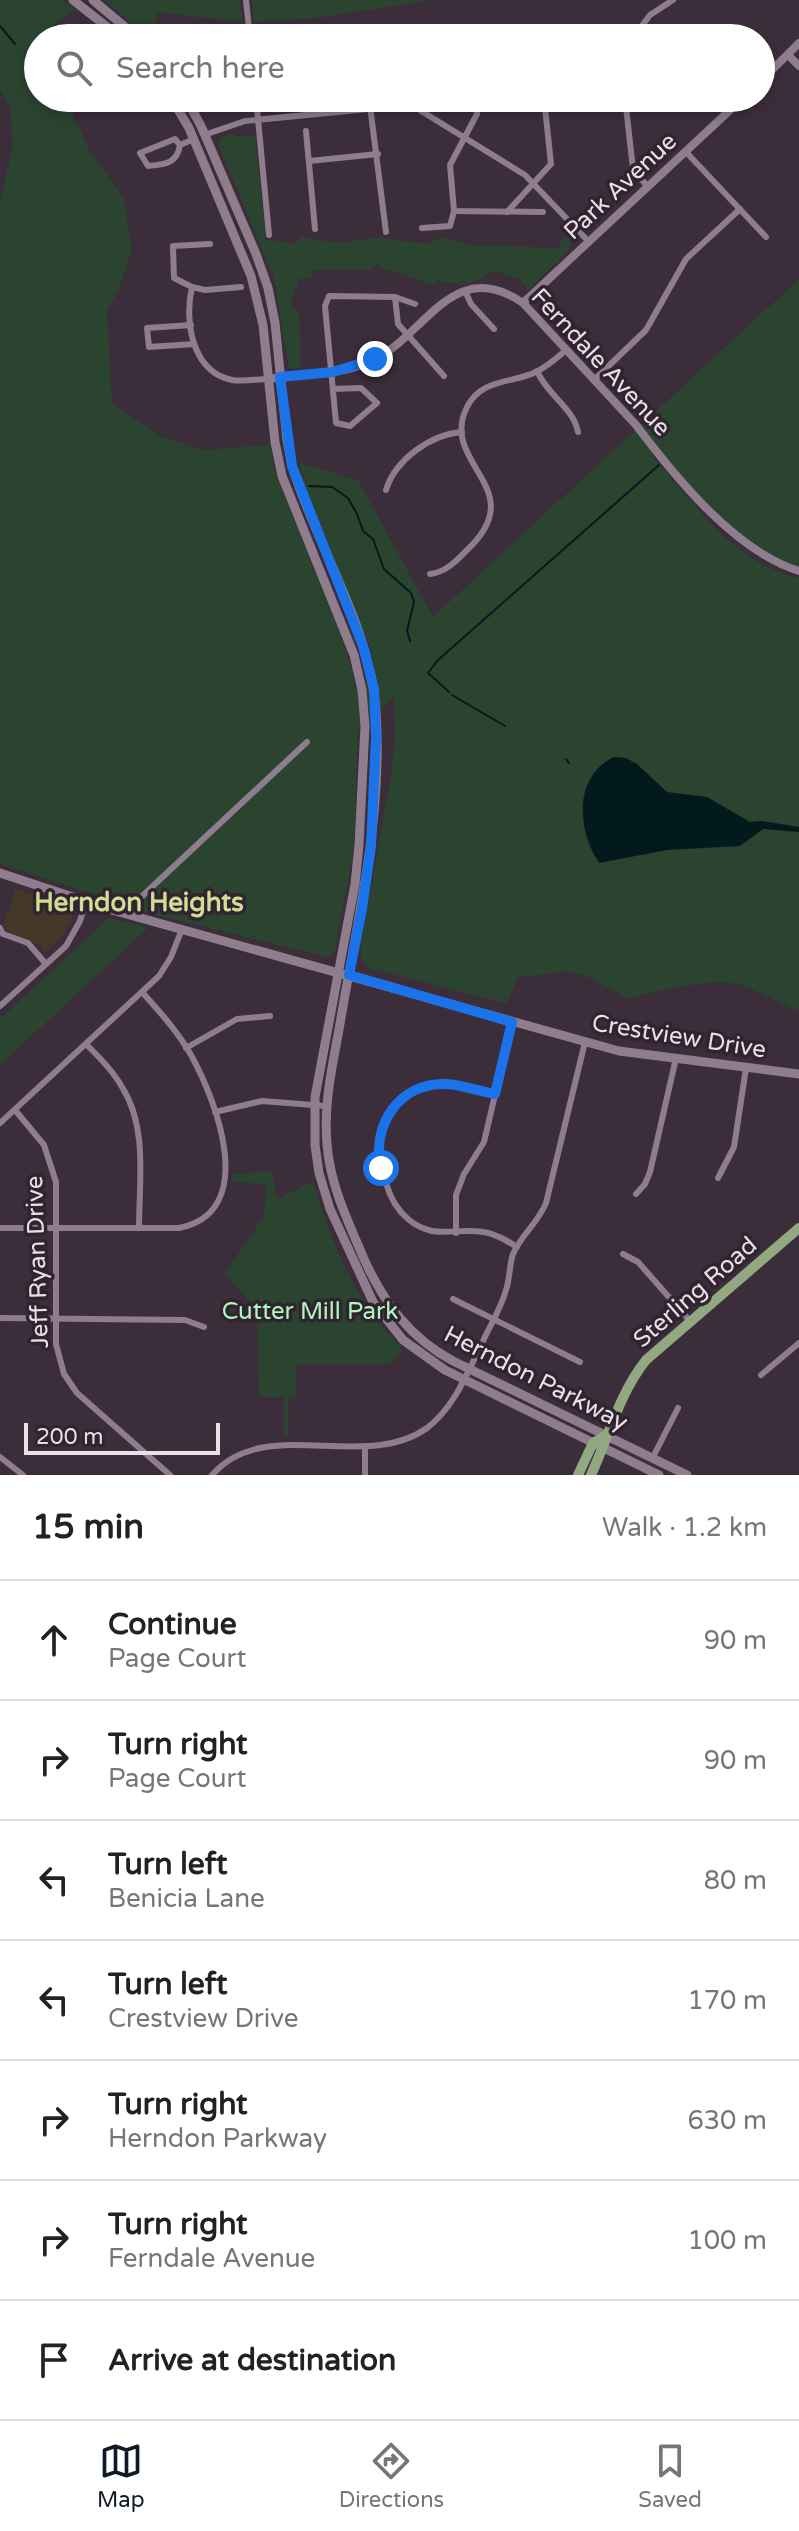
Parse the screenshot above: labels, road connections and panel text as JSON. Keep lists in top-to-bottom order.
{
  "streets": {
    "main road": ["Crestview Drive", "Sterling Road", "Herndon Parkway"],
    "street": ["Park Avenue", "Ferndale Avenue", "Jeff Ryan Drive"]
  },
  "crossings": [
    ["Park Avenue", "Ferndale Avenue"],
    ["Crestview Drive", "Herndon Parkway"],
    ["Sterling Road", "Herndon Parkway"]
  ],
  "districts": ["Herndon Heights"],
  "parks": ["Cutter Mill Park"],
  "scale_bar": "200 m",
  "page": {
    "search": "Search here",
    "scale": "200 m",
    "heading": ["15 min", "Walk · 1.2 km"],
    "list": [
      ["Continue", "Page Court", "90 m"],
      ["Turn right", "Page Court", "90 m"],
      ["Turn left", "Benicia Lane", "80 m"],
      ["Turn left", "Crestview Drive", "170 m"],
      ["Turn right", "Herndon Parkway", "630 m"],
      ["Turn right", "Ferndale Avenue", "100 m"],
      "Arrive at destination"
    ],
    "nav": ["Map", "Directions", "Saved"]
  }
}
